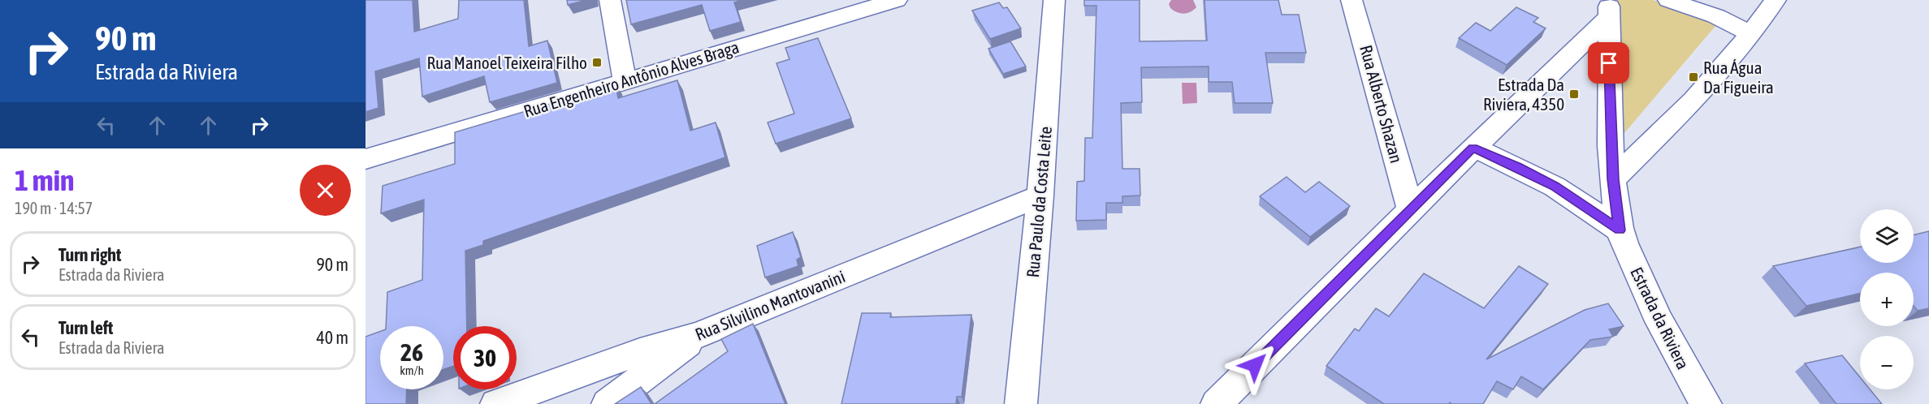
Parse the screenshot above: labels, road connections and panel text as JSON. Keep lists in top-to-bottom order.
{
  "streets": {
    "street": [
      "Rua Engenheiro Antônio Alves Braga",
      "Rua Alberto Shazan",
      "Rua Paulo da Costa Leite",
      "Rua Silvilino Mantovanini",
      "Estrada da Riviera"
    ]
  },
  "crossings": [
    ["Rua Paulo da Costa Leite", "Rua Silvilino Mantovanini"]
  ],
  "places": {
    "transit": ["Rua Manoel Teixeira Filho", "Rua Água Da Figueira", "Estrada Da Riviera, 4350"]
  },
  "page": {
    "turn": ["90 m", "Estrada da Riviera"],
    "heading": ["1 min", "190 m · 14:57"],
    "map_buttons": ["+", "−"],
    "list": [
      {
        "name": "Turn right",
        "note": "Estrada da Riviera",
        "value": "90 m"
      },
      {
        "name": "Turn left",
        "note": "Estrada da Riviera",
        "value": "40 m"
      }
    ],
    "speed": "26 km/h",
    "limit": "30"
  }
}
